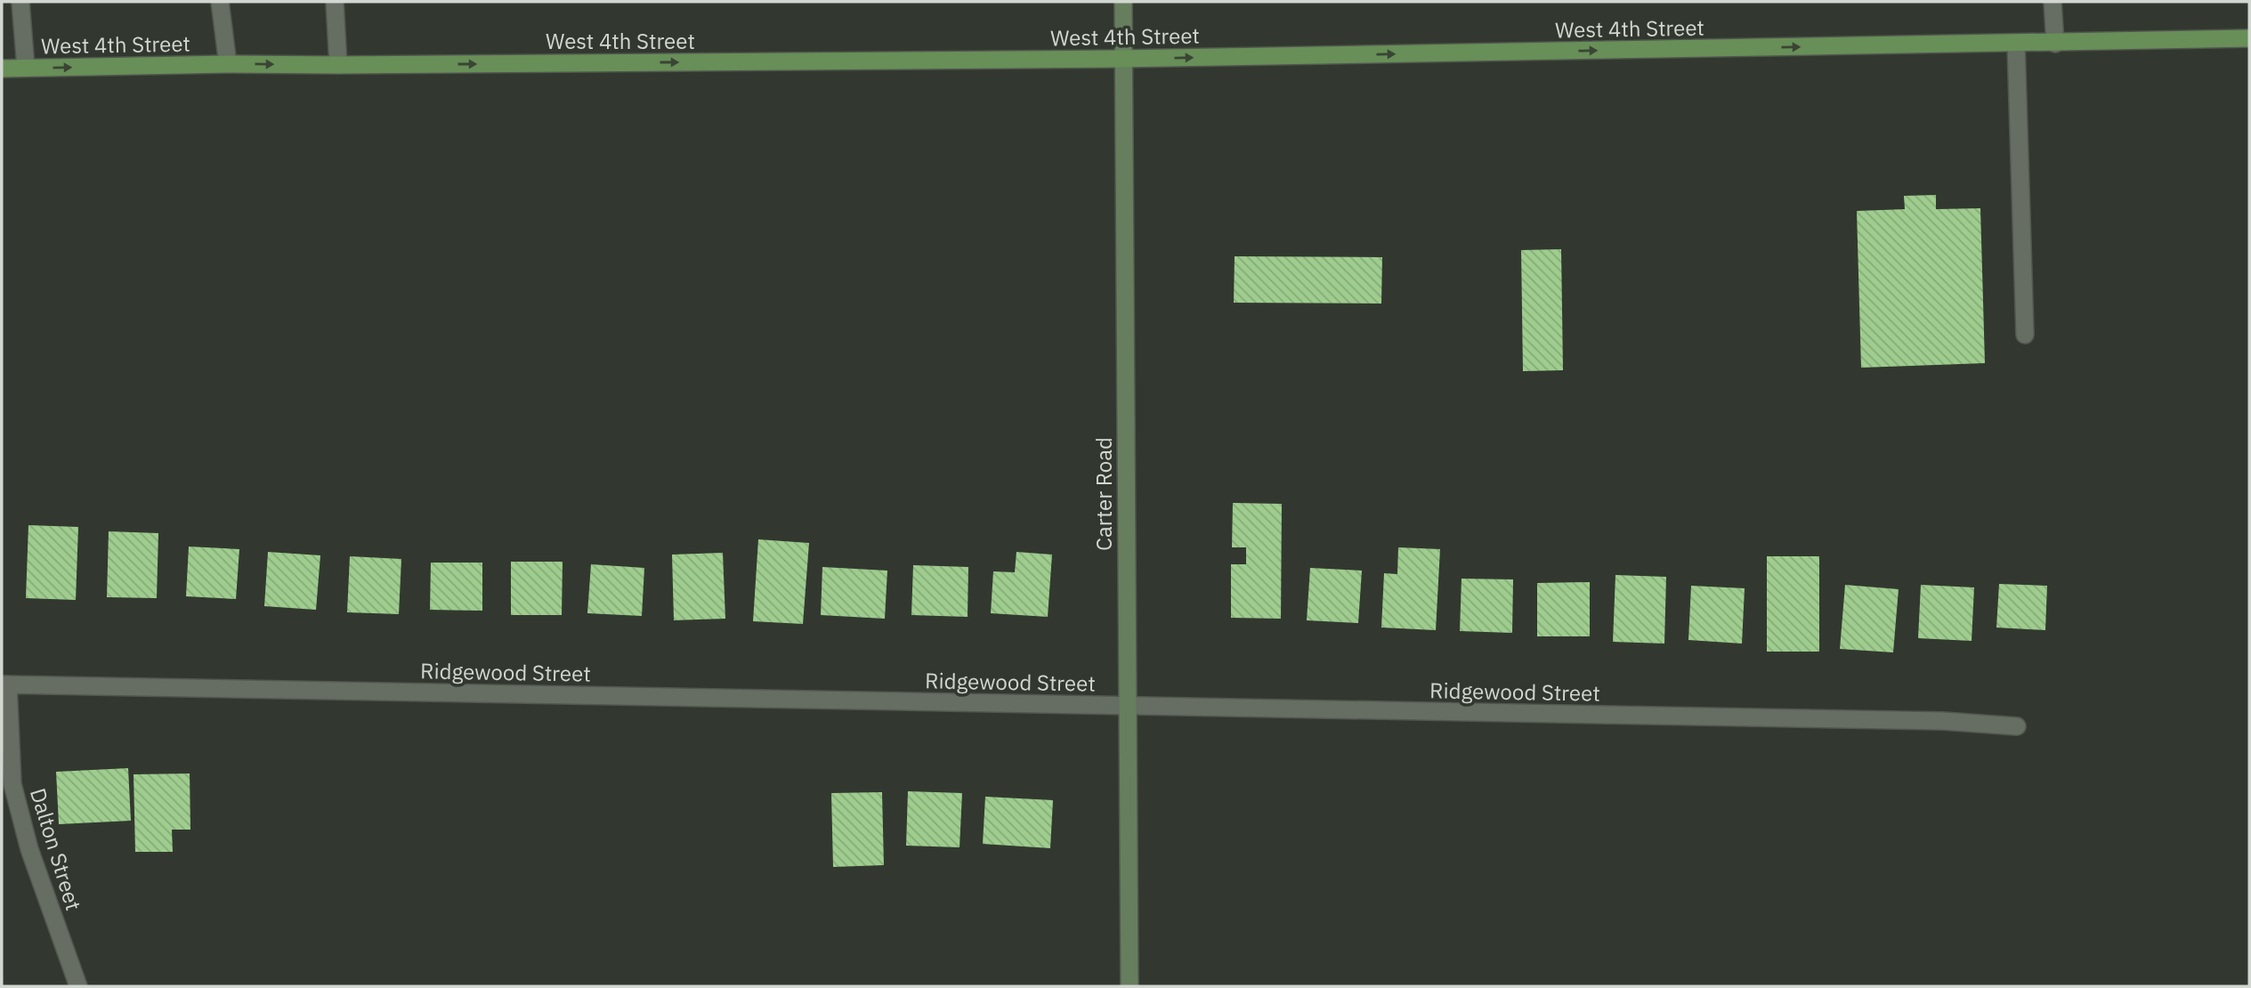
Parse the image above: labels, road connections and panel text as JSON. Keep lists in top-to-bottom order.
{
  "streets": {
    "main road": ["West 4th Street", "Carter Road"],
    "street": ["Ridgewood Street", "Dalton Street"]
  },
  "crossings": [
    ["West 4th Street", "Carter Road"],
    ["Carter Road", "Ridgewood Street"],
    ["Ridgewood Street", "Dalton Street"]
  ],
  "one_way": ["West 4th Street"]
}
